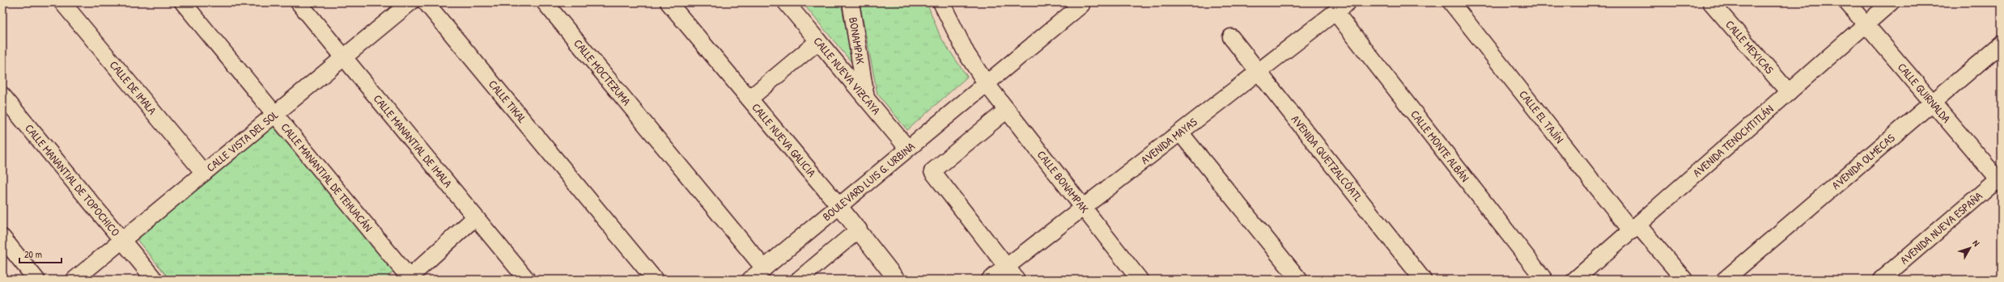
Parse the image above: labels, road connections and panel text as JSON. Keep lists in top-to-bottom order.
{
  "streets": {
    "street": [
      "BONAMPAK",
      "CALLE MEXICAS",
      "CALLE MOCTEZUMA",
      "CALLE NUEVA VIZCAYA",
      "CALLE DE IMALA",
      "CALLE GUIRNALDA",
      "CALLE TIKAL",
      "CALLE EL TAJÍN",
      "CALLE NUEVA GALICIA",
      "CALLE VISTA DEL SOL",
      "CALLE MANANTIAL DE IMALA",
      "AVENIDA MAYAS",
      "AVENIDA TENOCHTITLÁN",
      "CALLE MONTE ALBÁN",
      "AVENIDA QUETZALCÓATL",
      "AVENIDA OLMECAS",
      "CALLE MANANTIAL DE TEHUACÁN",
      "CALLE MANANTIAL DE TOPOCHICO",
      "BOULEVARD LUIS G. URBINA",
      "CALLE BONAMPAK",
      "AVENIDA NUEVA ESPAÑA"
    ]
  },
  "crossings": [
    ["BONAMPAK", "CALLE NUEVA VIZCAYA"],
    ["CALLE MEXICAS", "AVENIDA TENOCHTITLÁN"],
    ["CALLE MOCTEZUMA", "BOULEVARD LUIS G. URBINA"],
    ["CALLE NUEVA VIZCAYA", "BOULEVARD LUIS G. URBINA"],
    ["CALLE DE IMALA", "CALLE VISTA DEL SOL"],
    ["CALLE GUIRNALDA", "AVENIDA TENOCHTITLÁN"],
    ["CALLE GUIRNALDA", "AVENIDA OLMECAS"],
    ["CALLE GUIRNALDA", "AVENIDA NUEVA ESPAÑA"],
    ["CALLE EL TAJÍN", "AVENIDA TENOCHTITLÁN"],
    ["CALLE NUEVA GALICIA", "BOULEVARD LUIS G. URBINA"],
    ["CALLE VISTA DEL SOL", "CALLE MANANTIAL DE IMALA"],
    ["CALLE VISTA DEL SOL", "CALLE MANANTIAL DE TEHUACÁN"],
    ["CALLE VISTA DEL SOL", "CALLE MANANTIAL DE TOPOCHICO"],
    ["AVENIDA MAYAS", "CALLE MONTE ALBÁN"],
    ["AVENIDA MAYAS", "AVENIDA QUETZALCÓATL"],
    ["AVENIDA MAYAS", "CALLE BONAMPAK"],
    ["BOULEVARD LUIS G. URBINA", "CALLE BONAMPAK"]
  ],
  "scale_bar": "20 m",
  "north": "top right"
}
